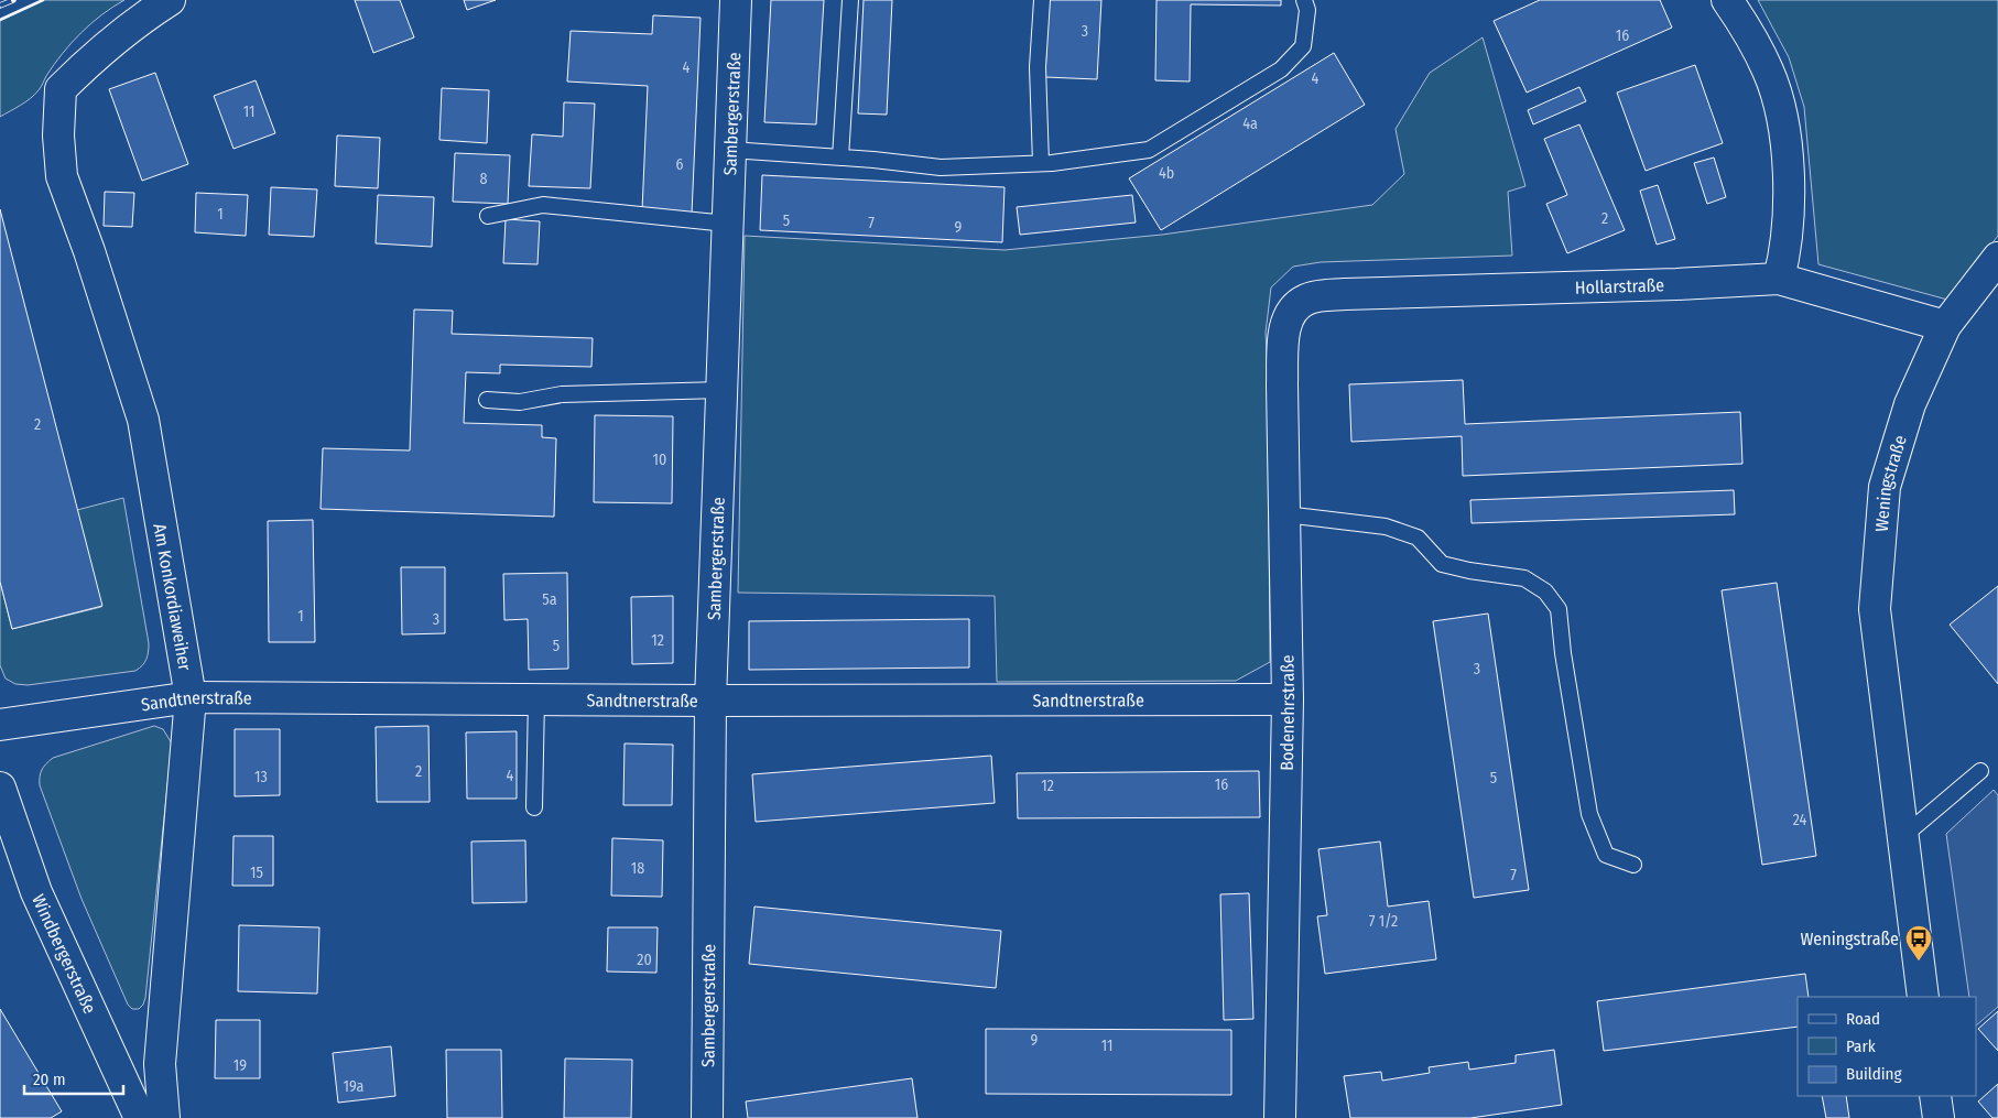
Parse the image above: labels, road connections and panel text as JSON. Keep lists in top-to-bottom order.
{
  "streets": {
    "street": [
      "Sambergerstraße",
      "Hollarstraße",
      "Weningstraße",
      "Am Konkordiaweiher",
      "Sandtnerstraße",
      "Bodenehrstraße",
      "Windbergerstraße"
    ]
  },
  "crossings": [
    ["Sambergerstraße", "Sandtnerstraße"],
    ["Hollarstraße", "Weningstraße"],
    ["Hollarstraße", "Bodenehrstraße"],
    ["Am Konkordiaweiher", "Sandtnerstraße"],
    ["Sandtnerstraße", "Bodenehrstraße"]
  ],
  "places": {
    "bus stop": ["Weningstraße"]
  },
  "house_numbers": [
    "3",
    "16",
    "4",
    "4",
    "11",
    "4a",
    "6",
    "4b",
    "8",
    "1",
    "2",
    "5",
    "7",
    "9",
    "2",
    "10",
    "5a",
    "1",
    "3",
    "12",
    "5",
    "3",
    "2",
    "4",
    "13",
    "5",
    "16",
    "12",
    "24",
    "18",
    "15",
    "7",
    "7 1/2",
    "20",
    "9",
    "11",
    "19",
    "19a"
  ],
  "legend": ["Road", "Park", "Building"],
  "scale_bar": "20 m"
}
